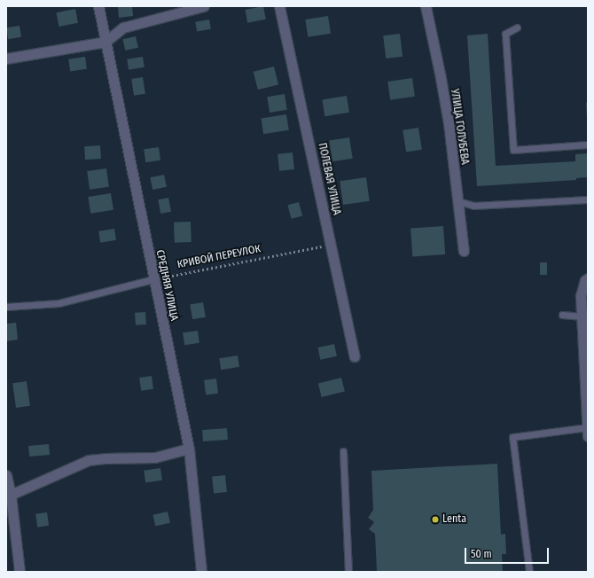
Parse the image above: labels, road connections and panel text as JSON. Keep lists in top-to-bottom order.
{
  "streets": {
    "street": ["УЛИЦА ГОЛУБЕВА", "ПОЛЕВАЯ УЛИЦА", "СРЕДНЯЯ УЛИЦА"],
    "path": ["КРИВОЙ ПЕРЕУЛОК"]
  },
  "crossings": [
    ["ПОЛЕВАЯ УЛИЦА", "КРИВОЙ ПЕРЕУЛОК"],
    ["КРИВОЙ ПЕРЕУЛОК", "СРЕДНЯЯ УЛИЦА"]
  ],
  "places": ["Lenta"],
  "scale_bar": "50 m"
}
